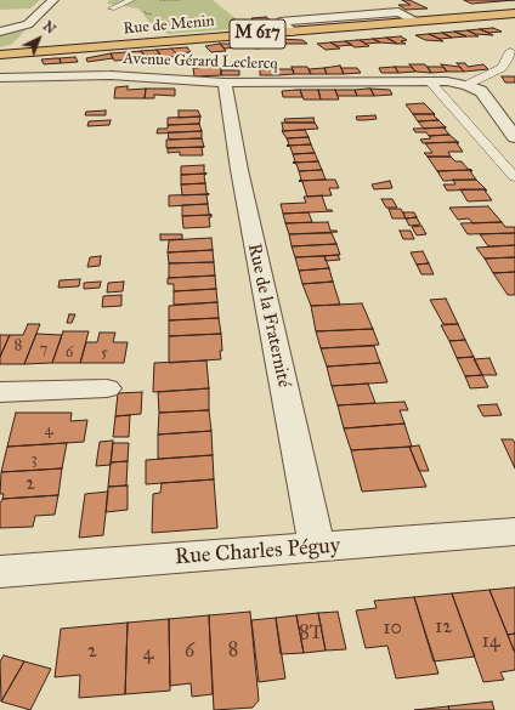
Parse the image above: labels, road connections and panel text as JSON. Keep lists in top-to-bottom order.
{
  "streets": {
    "main road": ["Rue de Menin", "M 617"],
    "street": ["Avenue Gérard Leclercq", "Rue de la Fraternité", "Rue Charles Péguy"]
  },
  "crossings": [
    ["Avenue Gérard Leclercq", "Rue de la Fraternité"],
    ["Rue de la Fraternité", "Rue Charles Péguy"]
  ],
  "house_numbers": [
    "8",
    "7",
    "6",
    "5",
    "4",
    "3",
    "2",
    "12",
    "10",
    "8T",
    "14",
    "8",
    "2",
    "6",
    "4"
  ],
  "north": "top right"
}
